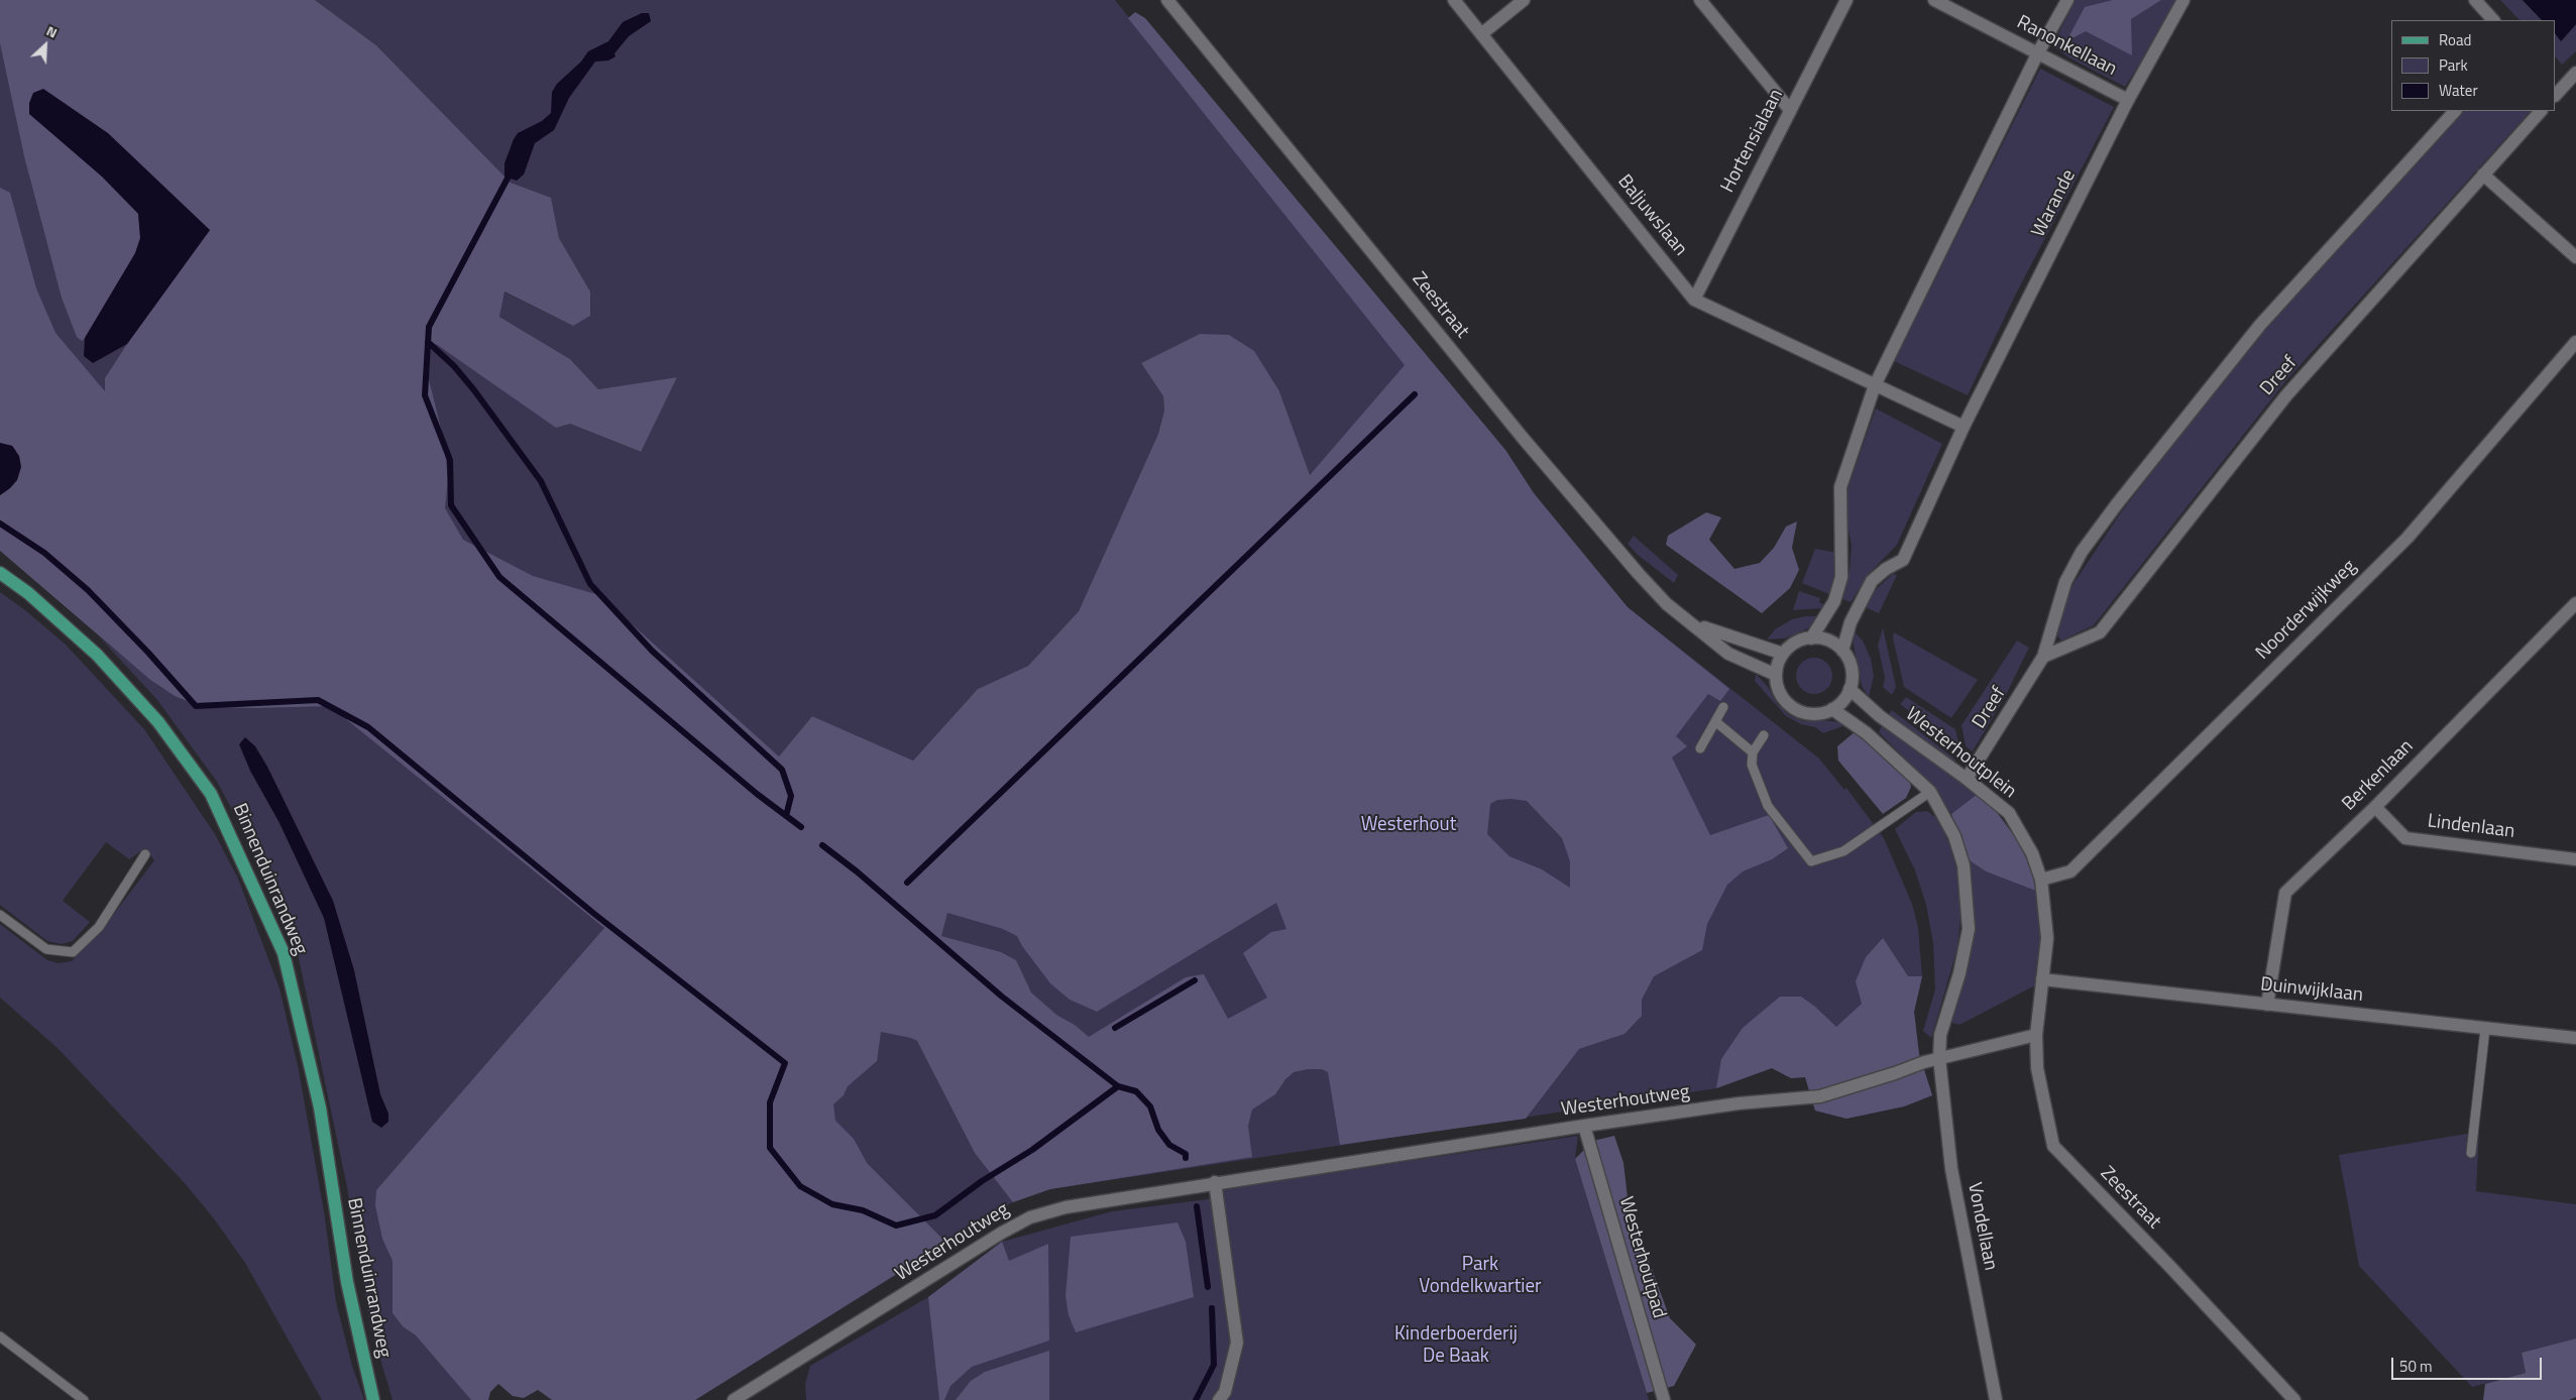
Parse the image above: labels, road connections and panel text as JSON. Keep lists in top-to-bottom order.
{
  "streets": {
    "main road": ["Binnenduinrandweg"],
    "street": [
      "Ranonkellaan",
      "Hortensialaan",
      "Warande",
      "Baljuwslaan",
      "Zeestraat",
      "Dreef",
      "Noorderwijkweg",
      "Westerhoutplein",
      "Berkenlaan",
      "Lindenlaan",
      "Duinwijklaan",
      "Westerhoutweg",
      "Vondellaan",
      "Westerhoutpad"
    ]
  },
  "crossings": [
    ["Ranonkellaan", "Warande"],
    ["Hortensialaan", "Baljuwslaan"],
    ["Warande", "Zeestraat"],
    ["Warande", "Westerhoutplein"],
    ["Zeestraat", "Westerhoutplein"],
    ["Zeestraat", "Duinwijklaan"],
    ["Zeestraat", "Westerhoutweg"],
    ["Dreef", "Westerhoutplein"],
    ["Noorderwijkweg", "Westerhoutplein"],
    ["Westerhoutplein", "Duinwijklaan"],
    ["Berkenlaan", "Lindenlaan"],
    ["Berkenlaan", "Duinwijklaan"],
    ["Westerhoutweg", "Vondellaan"],
    ["Westerhoutweg", "Westerhoutpad"]
  ],
  "parks": ["Westerhout", "Park Vondelkwartier", "Kinderboerderij De Baak"],
  "legend": ["Road", "Park", "Water"],
  "scale_bar": "50 m",
  "north": "top right"
}
